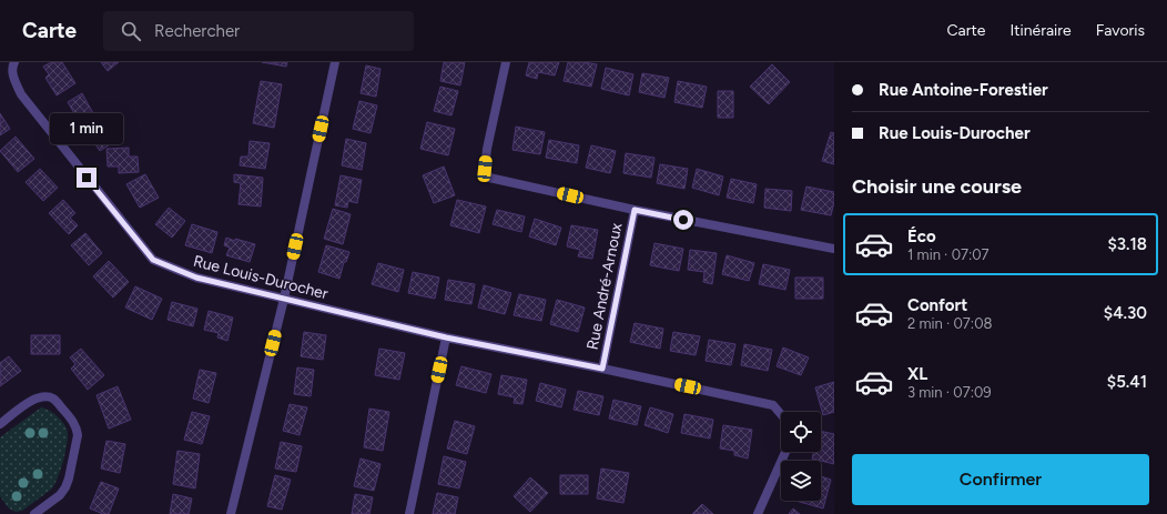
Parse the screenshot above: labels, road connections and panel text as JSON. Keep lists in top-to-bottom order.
{
  "streets": {
    "street": ["Rue Louis-Durocher", "Rue André-Arnoux"]
  },
  "crossings": [
    ["Rue Louis-Durocher", "Rue André-Arnoux"]
  ],
  "page": {
    "header": "Carte",
    "search": "Rechercher",
    "nav": ["Carte", "Itinéraire", "Favoris"],
    "banner": ["Rue Antoine-Forestier", "Rue Louis-Durocher"],
    "bubble": "1 min",
    "heading": "Choisir une course",
    "list": [
      {
        "name": "Éco",
        "note": "1 min · 07:07",
        "value": "$3.18"
      },
      {
        "name": "Confort",
        "note": "2 min · 07:08",
        "value": "$4.30"
      },
      {
        "name": "XL",
        "note": "3 min · 07:09",
        "value": "$5.41"
      }
    ],
    "buttons": "Confirmer"
  }
}
